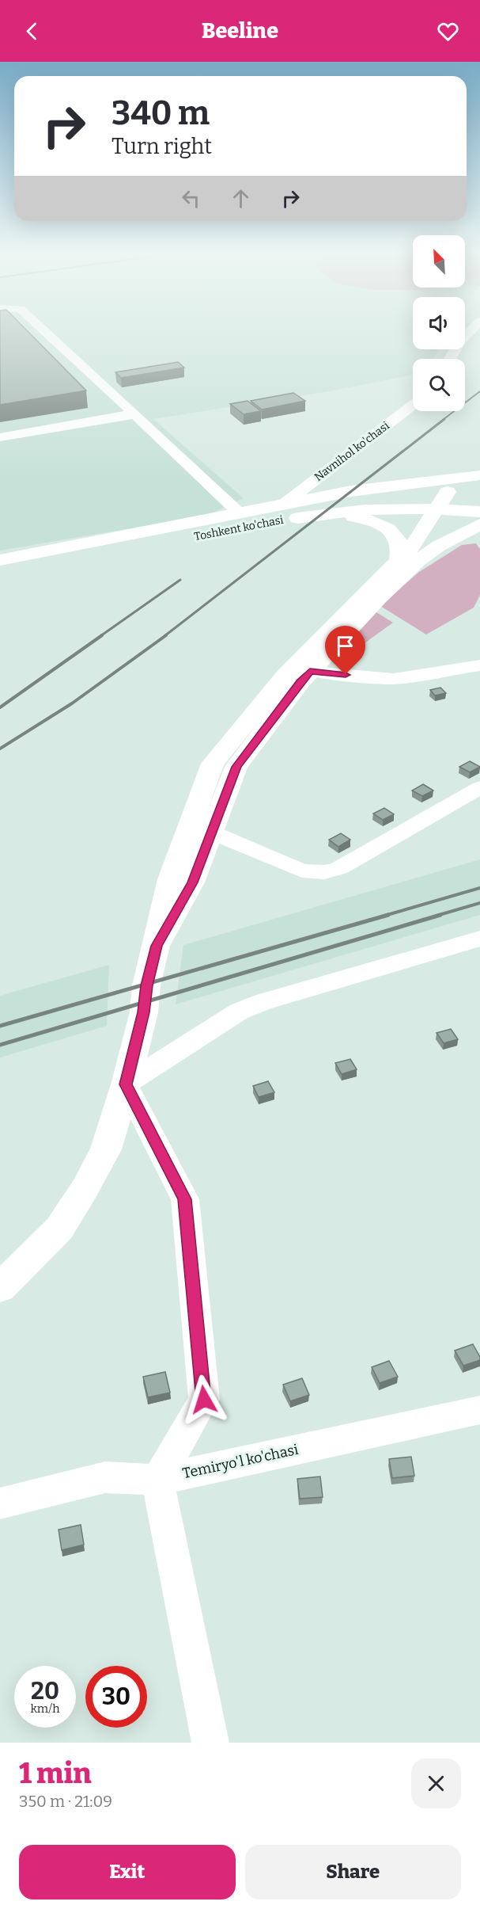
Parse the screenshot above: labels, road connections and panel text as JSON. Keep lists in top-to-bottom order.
{
  "streets": {
    "main road": ["Toshkent ko'chasi"],
    "street": ["Navnihol ko'chasi", "Temiryo'l ko'chasi"]
  },
  "crossings": [
    ["Navnihol ko'chasi", "Toshkent ko'chasi"]
  ],
  "north": "top left",
  "page": {
    "header": "Beeline",
    "turn": ["340 m", "Turn right"],
    "speed": "20 km/h",
    "limit": "30",
    "heading": ["1 min", "350 m · 21:09"],
    "buttons": ["Exit", "Share"]
  }
}
